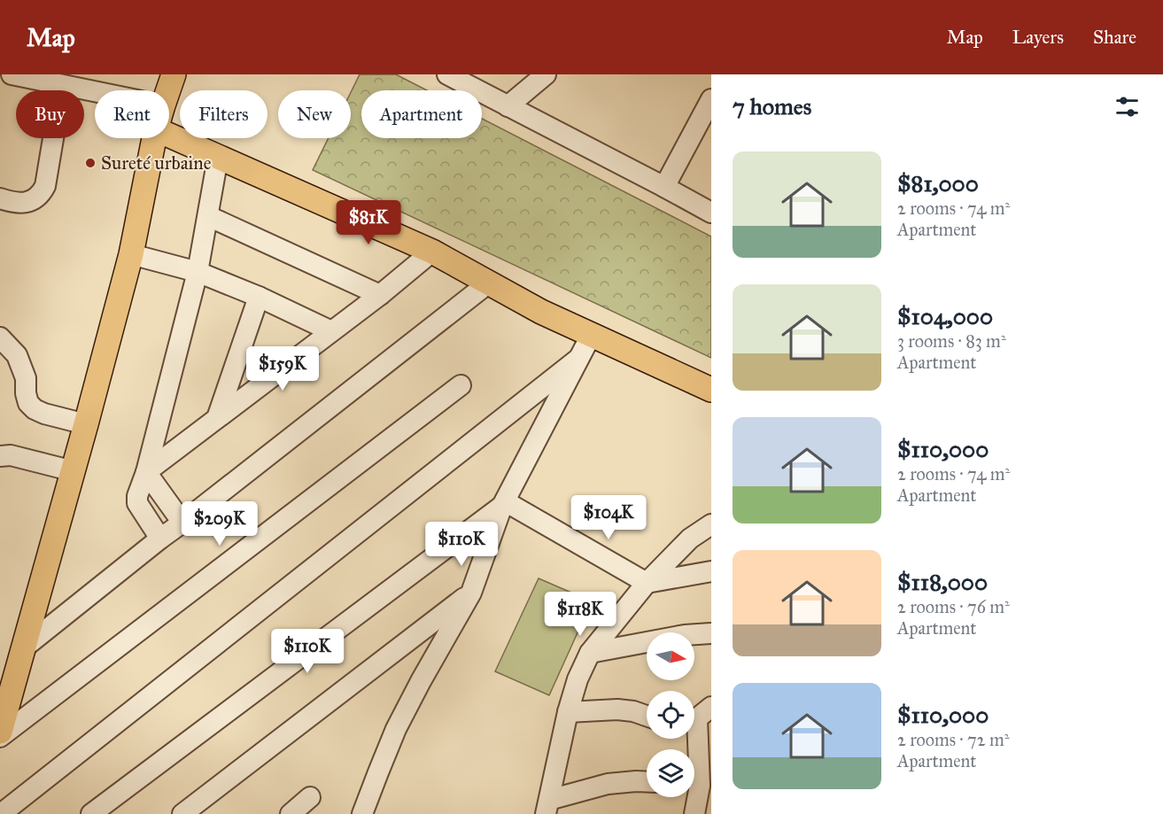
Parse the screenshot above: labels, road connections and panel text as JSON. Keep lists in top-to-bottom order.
{
  "places": ["Sureté urbaine"],
  "north": "right",
  "page": {
    "header": "Map",
    "nav": ["Map", "Layers", "Share"],
    "heading": "7 homes",
    "chip": [
      "Buy",
      "Rent",
      "Filters",
      "New",
      "Apartment"
    ],
    "list": [
      {
        "name": "$81,000",
        "note": "2 rooms · 74 m² · Apartment"
      },
      {
        "name": "$104,000",
        "note": "3 rooms · 83 m² · Apartment"
      },
      {
        "name": "$110,000",
        "note": "2 rooms · 74 m² · Apartment"
      },
      {
        "name": "$118,000",
        "note": "2 rooms · 76 m² · Apartment"
      },
      {
        "name": "$110,000",
        "note": "2 rooms · 72 m² · Apartment"
      }
    ],
    "price": [
      "$81K",
      "$159K",
      "$104K",
      "$209K",
      "$110K",
      "$118K",
      "$110K"
    ]
  }
}
